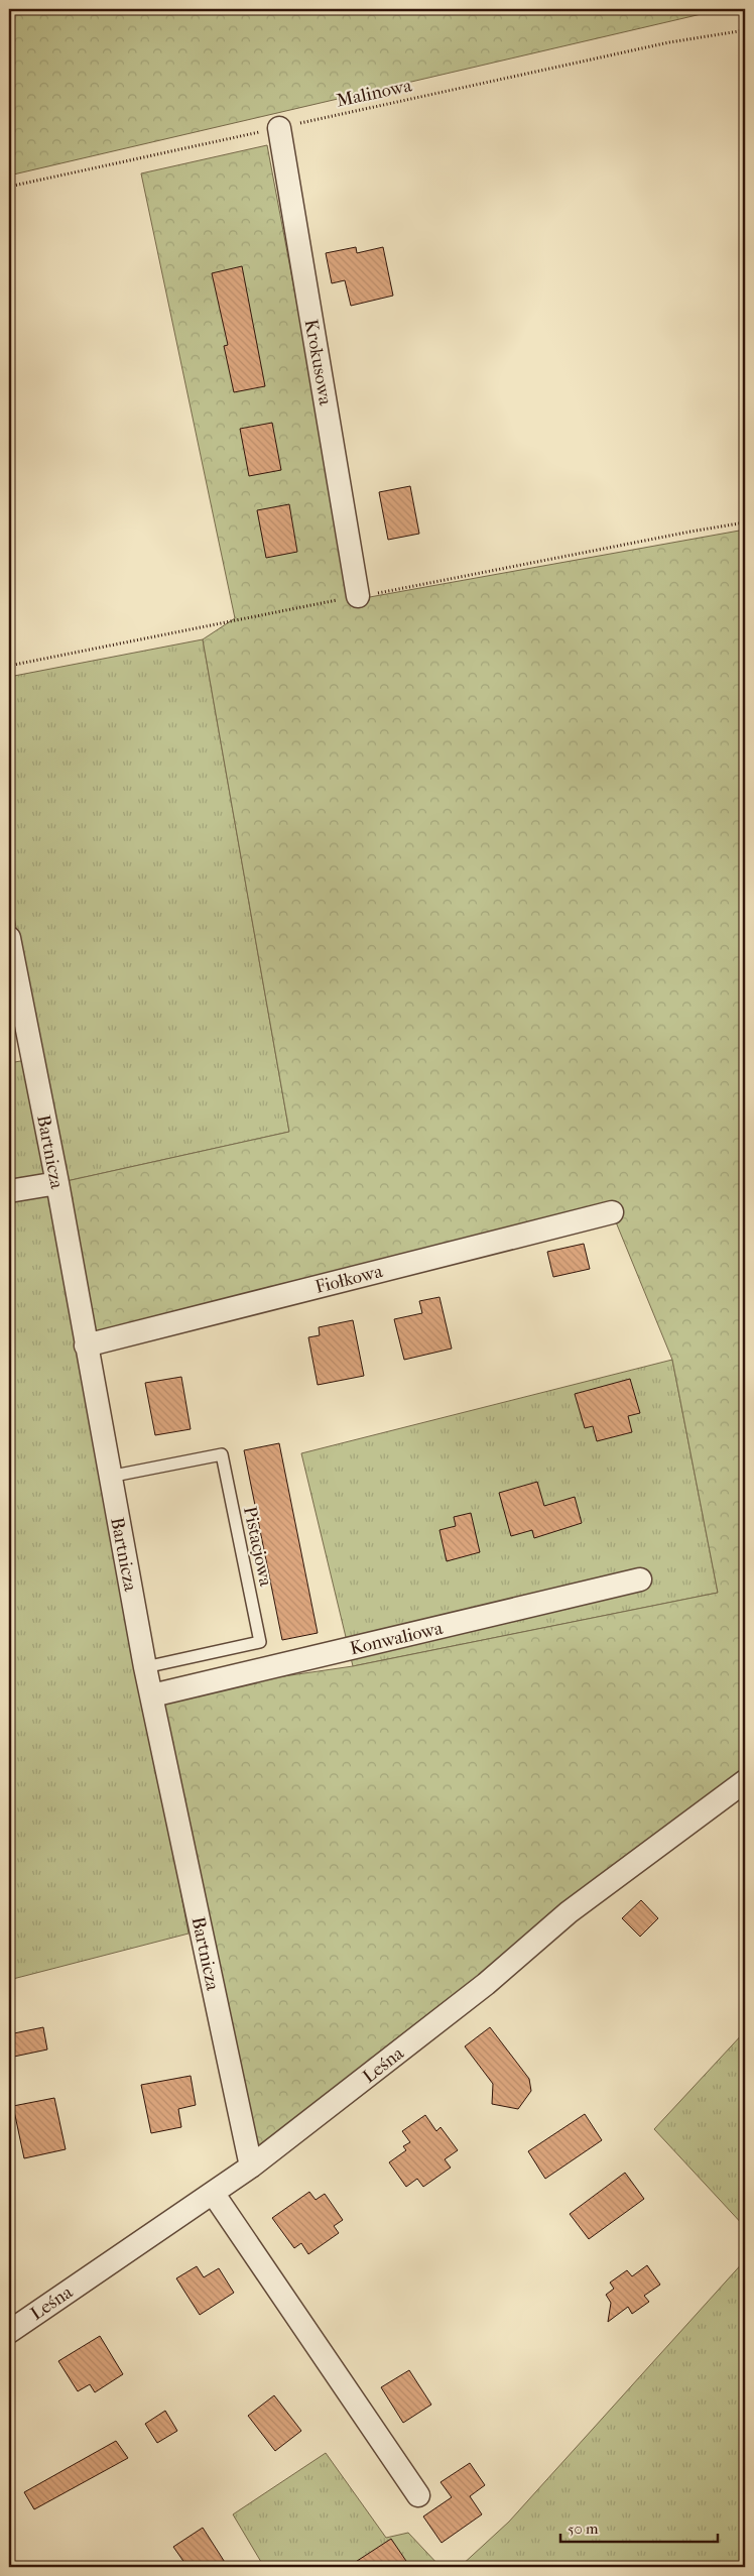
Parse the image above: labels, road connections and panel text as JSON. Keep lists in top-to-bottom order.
{
  "streets": {
    "street": [
      "Krokusowa",
      "Bartnicza",
      "Fiołkowa",
      "Konwaliowa",
      "Leśna"
    ],
    "lane": ["Pistacjowa"],
    "path": ["Malinowa"]
  },
  "crossings": [
    ["Malinowa", "Krokusowa"],
    ["Bartnicza", "Fiołkowa"],
    ["Bartnicza", "Pistacjowa"],
    ["Bartnicza", "Konwaliowa"],
    ["Bartnicza", "Leśna"]
  ],
  "scale_bar": "50 m"
}
